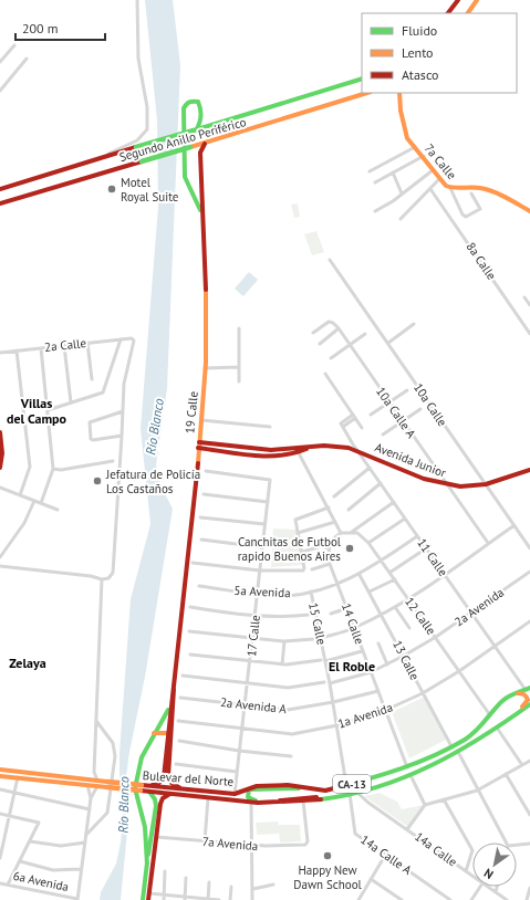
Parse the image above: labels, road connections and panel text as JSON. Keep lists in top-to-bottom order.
{
  "streets": {
    "main road": [
      "Segundo Anillo Periférico",
      "7a Calle",
      "19 Calle",
      "Avenida Junior",
      "Bulevar del Norte",
      "CA-13"
    ],
    "street": [
      "8a Calle",
      "2a Calle",
      "10a Calle",
      "10a Calle A",
      "11 Calle",
      "5a Avenida",
      "2a Avenida",
      "12 Calle",
      "15 Calle",
      "14 Calle",
      "17 Calle",
      "13 Calle",
      "2a Avenida A",
      "1a Avenida",
      "7a Avenida",
      "14a Calle",
      "14a Calle A",
      "6a Avenida"
    ]
  },
  "crossings": [
    ["Segundo Anillo Periférico", "19 Calle"],
    ["10a Calle", "Avenida Junior"],
    ["19 Calle", "Avenida Junior"],
    ["19 Calle", "Bulevar del Norte"],
    ["10a Calle A", "Avenida Junior"],
    ["Avenida Junior", "11 Calle"],
    ["11 Calle", "5a Avenida"],
    ["11 Calle", "2a Avenida"],
    ["11 Calle", "1a Avenida"],
    ["11 Calle", "Bulevar del Norte"],
    ["5a Avenida", "12 Calle"],
    ["5a Avenida", "15 Calle"],
    ["5a Avenida", "14 Calle"],
    ["5a Avenida", "17 Calle"],
    ["5a Avenida", "13 Calle"],
    ["2a Avenida", "12 Calle"],
    ["2a Avenida", "15 Calle"],
    ["2a Avenida", "14 Calle"],
    ["2a Avenida", "13 Calle"],
    ["12 Calle", "14 Calle"],
    ["12 Calle", "13 Calle"],
    ["12 Calle", "1a Avenida"],
    ["12 Calle", "Bulevar del Norte"],
    ["15 Calle", "2a Avenida A"],
    ["15 Calle", "1a Avenida"],
    ["15 Calle", "Bulevar del Norte"],
    ["14 Calle", "13 Calle"],
    ["14 Calle", "2a Avenida A"],
    ["14 Calle", "1a Avenida"],
    ["14 Calle", "Bulevar del Norte"],
    ["17 Calle", "2a Avenida A"],
    ["17 Calle", "1a Avenida"],
    ["17 Calle", "Bulevar del Norte"],
    ["13 Calle", "1a Avenida"],
    ["13 Calle", "Bulevar del Norte"],
    ["Bulevar del Norte", "7a Avenida"],
    ["Bulevar del Norte", "14a Calle"],
    ["Bulevar del Norte", "14a Calle A"]
  ],
  "districts": ["Villas del Campo", "Zelaya", "El Roble"],
  "water": ["Río Blanco"],
  "places": [
    "Motel Royal Suite",
    "Jefatura de Policía Los Castaños",
    "Canchitas de Futbol rapido Buenos Aires",
    "Happy New Dawn School"
  ],
  "legend": ["Fluido", "Lento", "Atasco"],
  "scale_bar": "200 m",
  "north": "bottom left"
}
